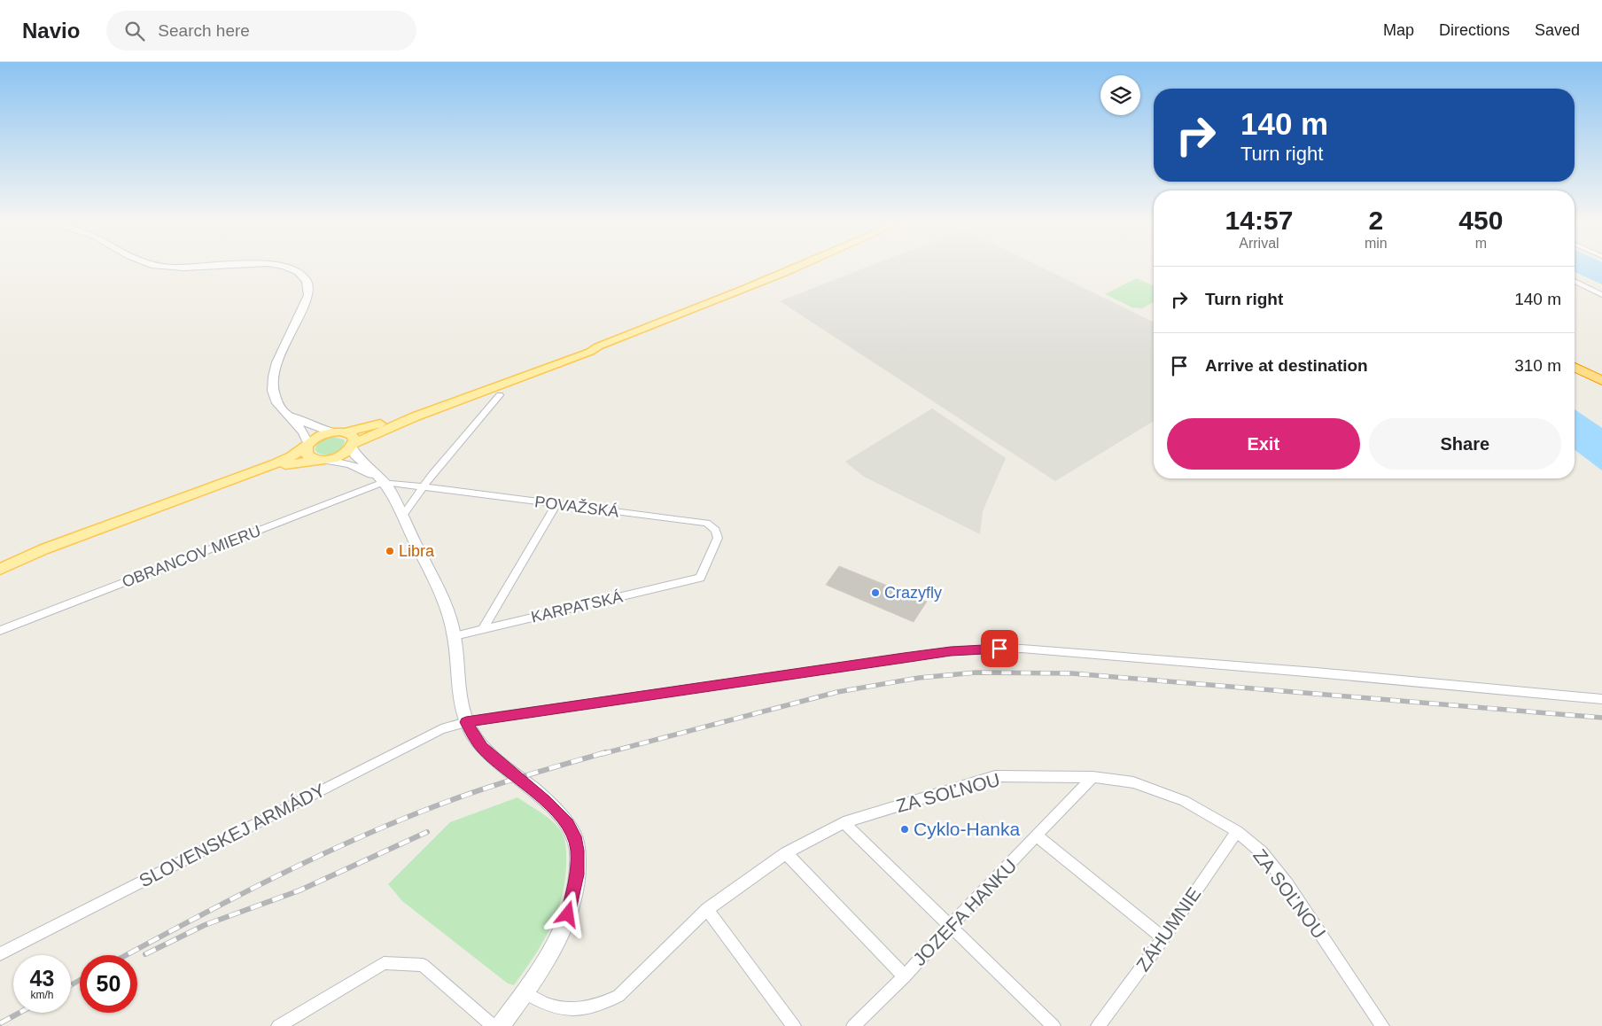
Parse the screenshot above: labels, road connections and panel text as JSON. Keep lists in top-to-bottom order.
{
  "streets": {
    "street": [
      "POVAŽSKÁ",
      "OBRANCOV MIERU",
      "KARPATSKÁ",
      "ZA SOĽNOU",
      "SLOVENSKEJ ARMÁDY",
      "JOZEFA HANKU",
      "ZÁHUMNIE"
    ]
  },
  "crossings": [
    ["POVAŽSKÁ", "OBRANCOV MIERU"],
    ["POVAŽSKÁ", "KARPATSKÁ"],
    ["ZA SOĽNOU", "JOZEFA HANKU"],
    ["ZA SOĽNOU", "ZÁHUMNIE"]
  ],
  "places": ["Libra", "Crazyfly", "Cyklo-Hanka"],
  "page": {
    "header": "Navio",
    "search": "Search here",
    "nav": ["Map", "Directions", "Saved"],
    "turn": ["140 m", "Turn right"],
    "eta": [
      "14:57",
      "Arrival",
      "2",
      "min",
      "450",
      "m"
    ],
    "list": [
      {
        "name": "Turn right",
        "value": "140 m"
      },
      {
        "name": "Arrive at destination",
        "value": "310 m"
      }
    ],
    "buttons": ["Exit", "Share"],
    "speed": "43 km/h",
    "limit": "50"
  }
}
